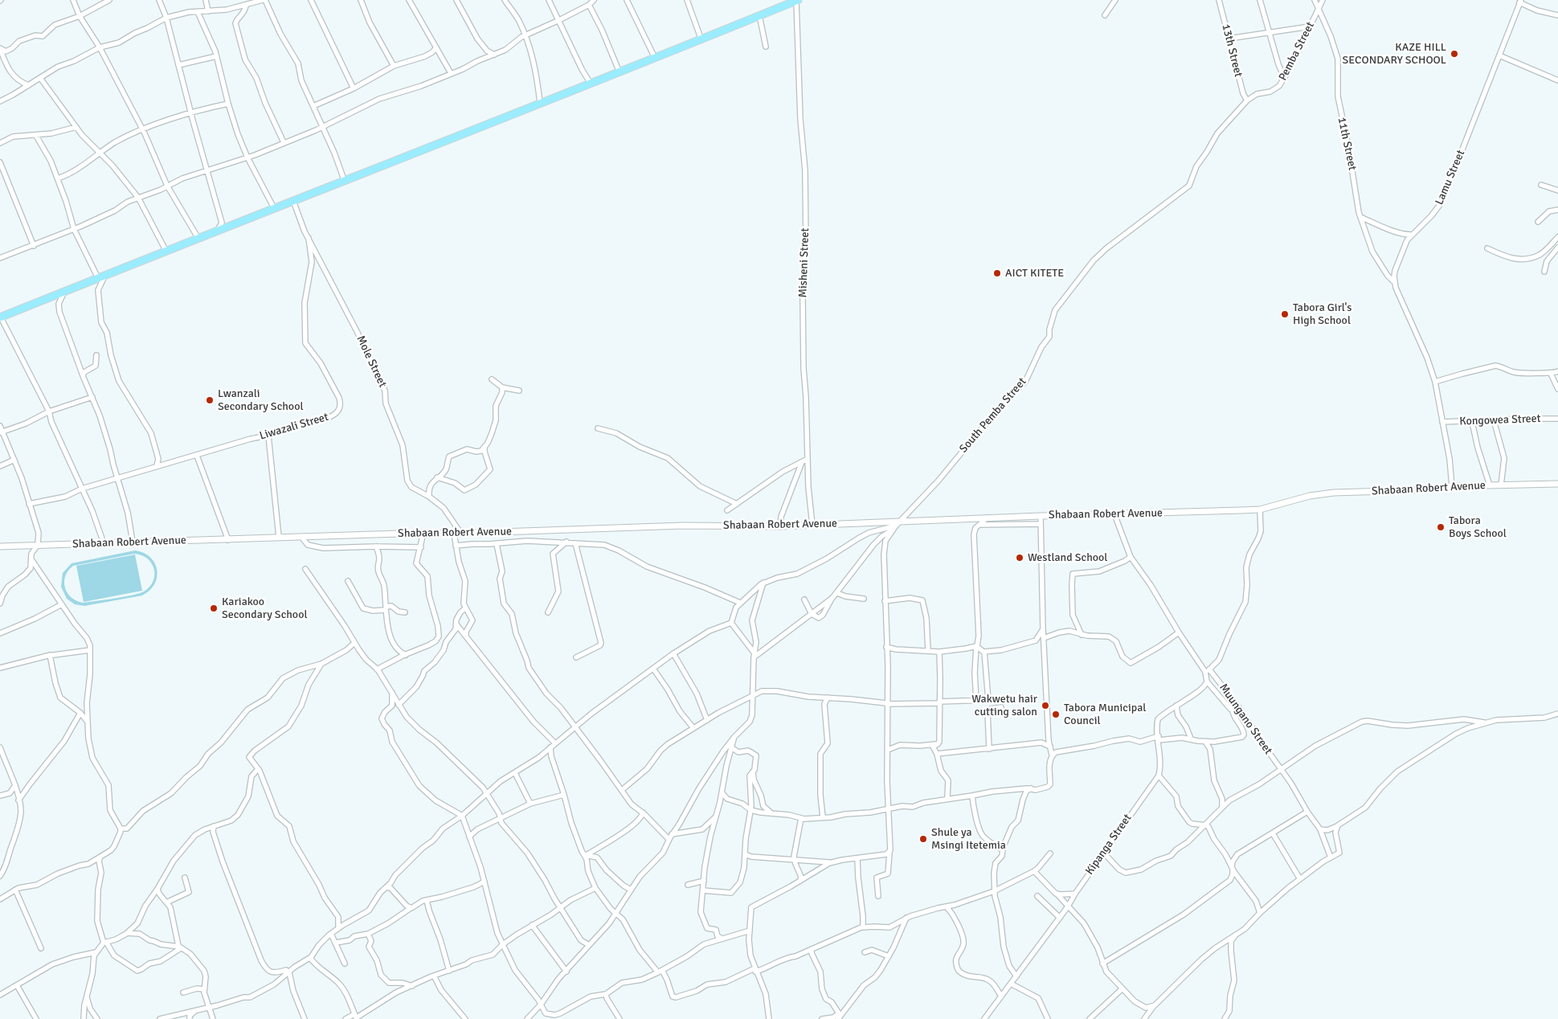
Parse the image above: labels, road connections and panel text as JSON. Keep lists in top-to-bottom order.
{
  "streets": {
    "street": [
      "13th Street",
      "Pemba Street",
      "11th Street",
      "Lamu Street",
      "Misheni Street",
      "Mole Street",
      "South Pemba Street",
      "Kongowea Street",
      "Liwazali Street",
      "Shabaan Robert Avenue",
      "Muungano Street",
      "Kipanga Street"
    ]
  },
  "crossings": [
    ["13th Street", "Pemba Street"],
    ["Pemba Street", "11th Street"],
    ["Pemba Street", "South Pemba Street"],
    ["11th Street", "Lamu Street"],
    ["Lamu Street", "Kongowea Street"],
    ["Lamu Street", "Shabaan Robert Avenue"],
    ["Misheni Street", "Shabaan Robert Avenue"],
    ["Mole Street", "Liwazali Street"],
    ["Mole Street", "Shabaan Robert Avenue"],
    ["South Pemba Street", "Shabaan Robert Avenue"]
  ],
  "places": [
    "KAZE HILL SECONDARY SCHOOL",
    "AICT KITETE",
    "Tabora Girl's High School",
    "Lwanzali Secondary School",
    "Tabora Boys School",
    "Westland School",
    "Kariakoo Secondary School",
    "Wakwetu hair cutting salon",
    "Tabora Municipal Council",
    "Shule ya Msingi Itetemia"
  ]
}
